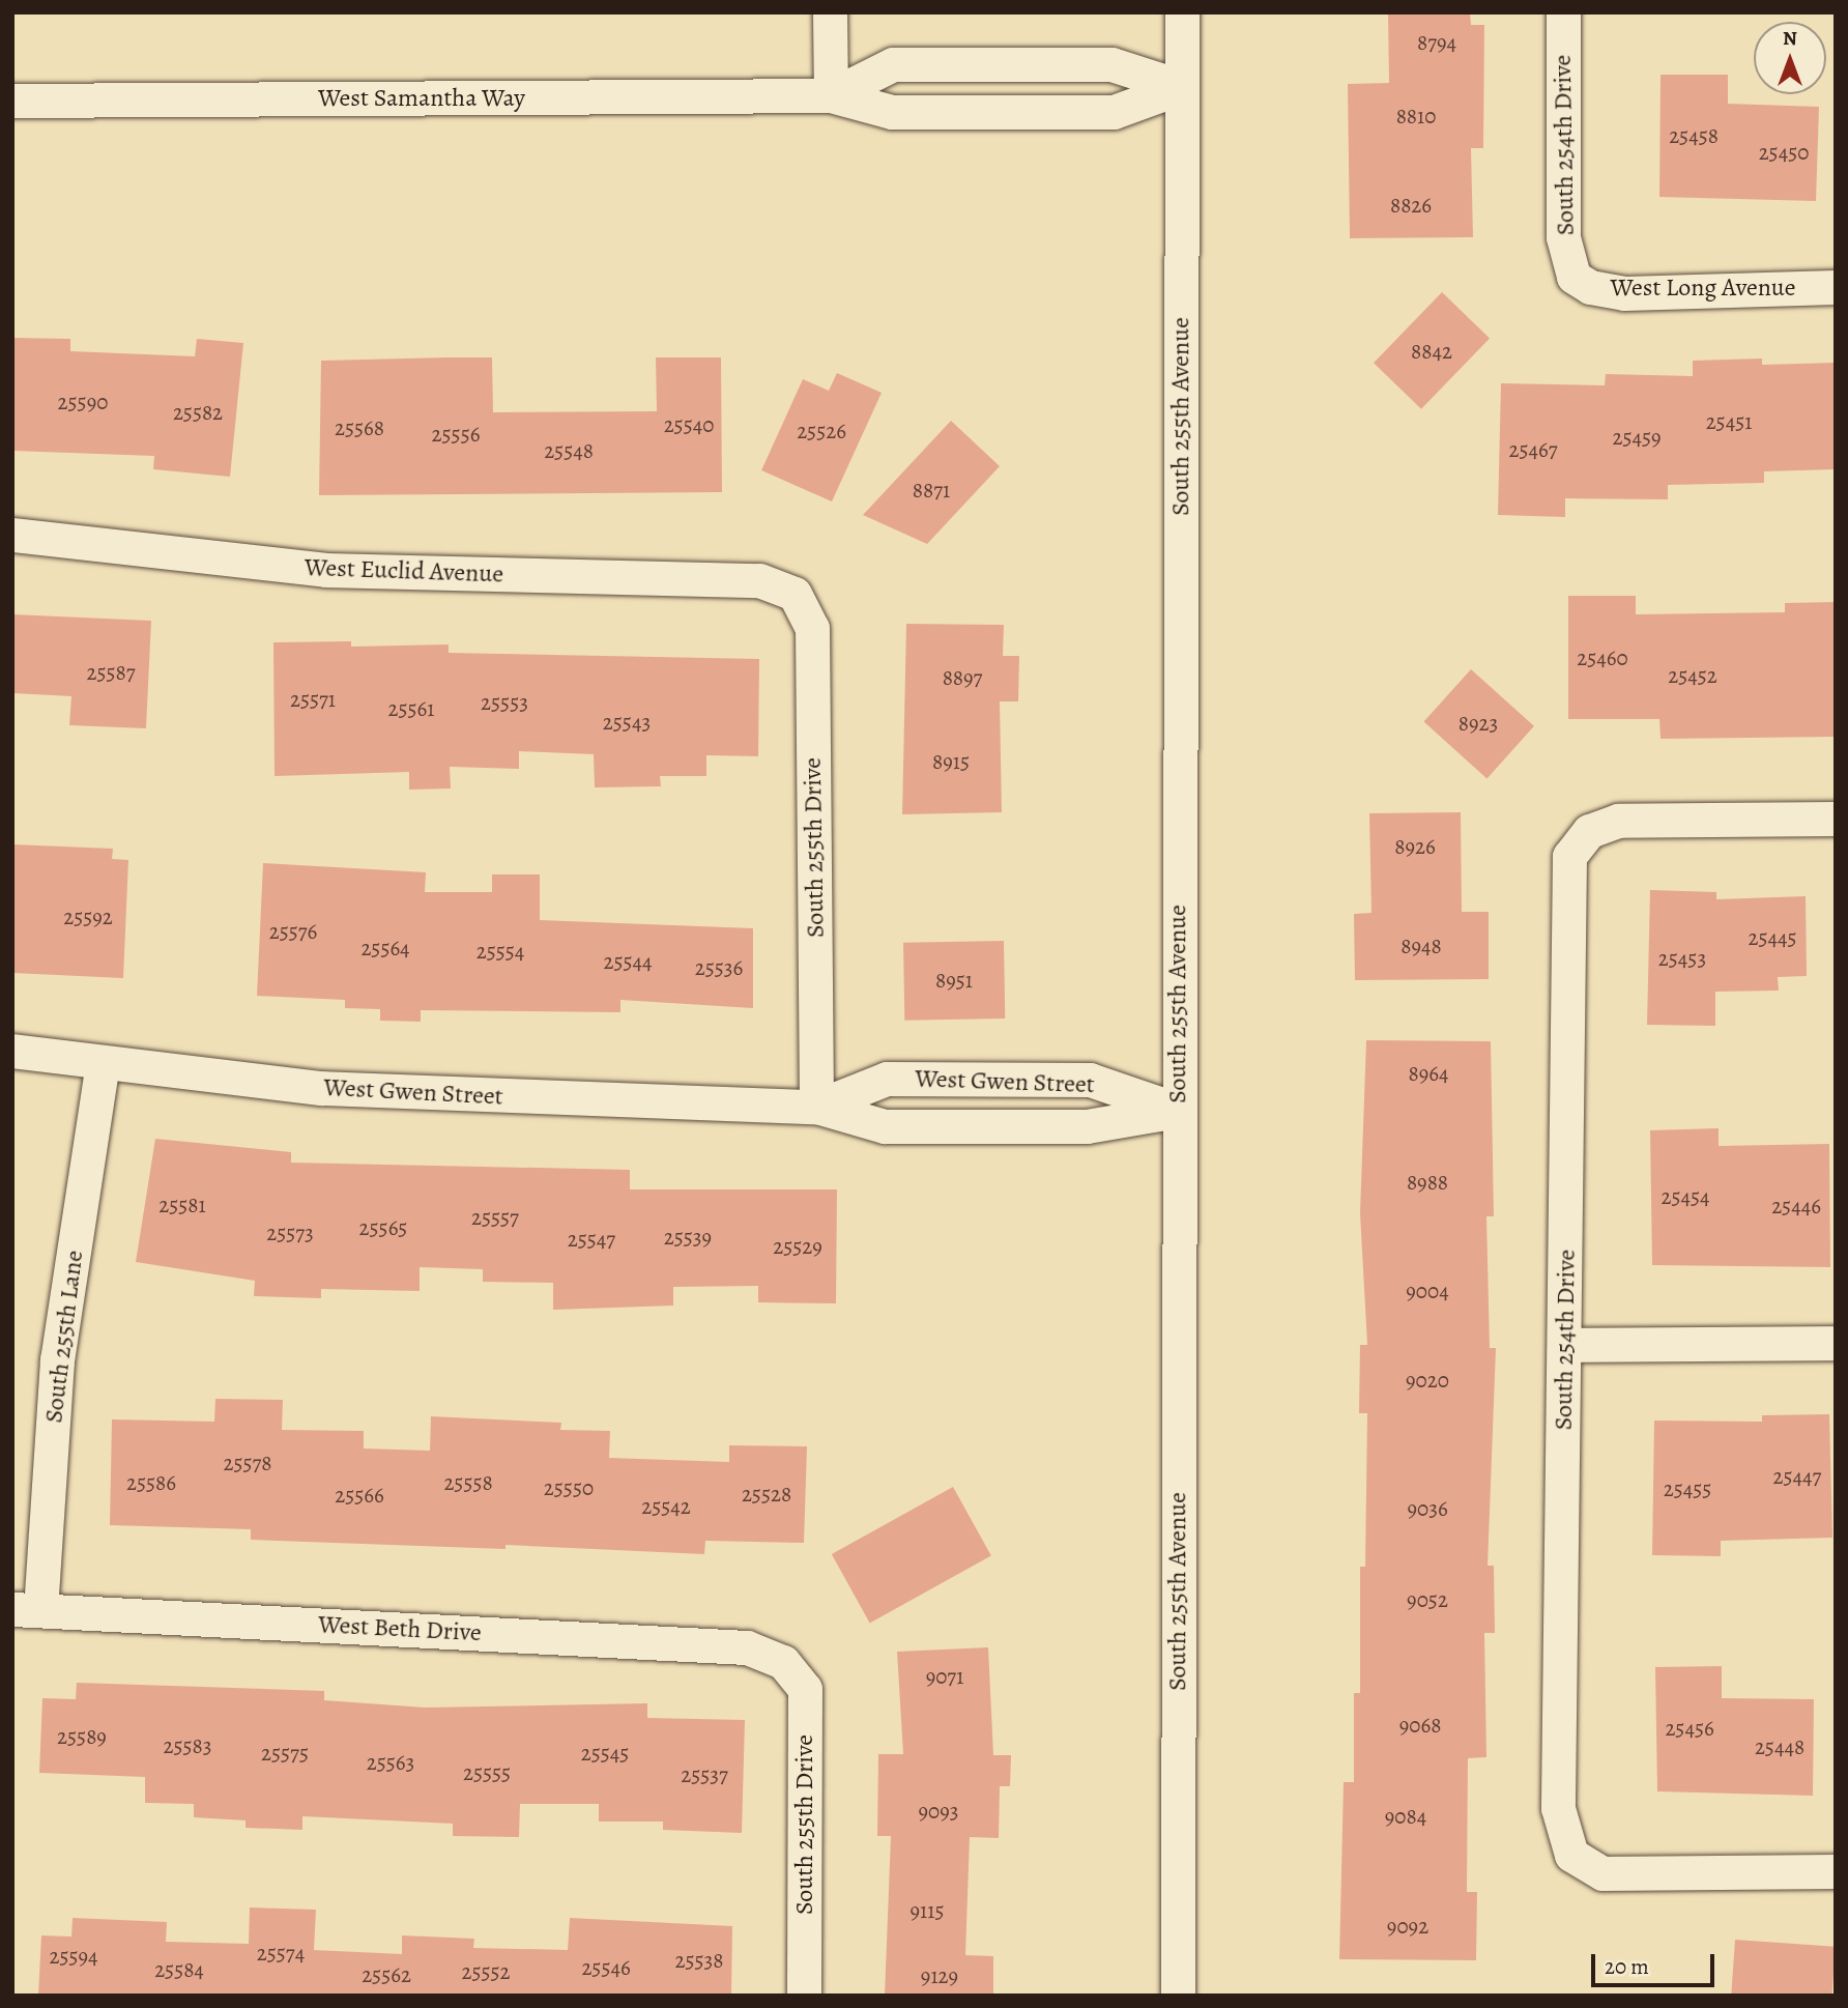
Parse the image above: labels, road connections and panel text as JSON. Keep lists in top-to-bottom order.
{
  "streets": {
    "street": [
      "West Samantha Way",
      "South 254th Drive",
      "West Long Avenue",
      "South 255th Avenue",
      "West Euclid Avenue",
      "South 255th Drive",
      "West Gwen Street",
      "South 255th Lane",
      "West Beth Drive"
    ]
  },
  "crossings": [
    ["South 254th Drive", "West Long Avenue"],
    ["South 255th Avenue", "West Gwen Street"],
    ["West Euclid Avenue", "South 255th Drive"],
    ["South 255th Drive", "West Gwen Street"],
    ["South 255th Drive", "West Beth Drive"],
    ["West Gwen Street", "South 255th Lane"],
    ["South 255th Lane", "West Beth Drive"]
  ],
  "house_numbers": [
    "8794",
    "8810",
    "25458",
    "25450",
    "8826",
    "8842",
    "25590",
    "25582",
    "25451",
    "25540",
    "25568",
    "25526",
    "25556",
    "25459",
    "25467",
    "25548",
    "8871",
    "25460",
    "25587",
    "25452",
    "8897",
    "25571",
    "25553",
    "25561",
    "25543",
    "8923",
    "8915",
    "8926",
    "25592",
    "25576",
    "25445",
    "8948",
    "25564",
    "25554",
    "25453",
    "25544",
    "25536",
    "8951",
    "8964",
    "8988",
    "25454",
    "25581",
    "25446",
    "25557",
    "25565",
    "25573",
    "25539",
    "25547",
    "25529",
    "9004",
    "9020",
    "25578",
    "25447",
    "25586",
    "25558",
    "25550",
    "25455",
    "25528",
    "25566",
    "25542",
    "9036",
    "9052",
    "9071",
    "9068",
    "25456",
    "25589",
    "25583",
    "25448",
    "25575",
    "25545",
    "25563",
    "25555",
    "25537",
    "9093",
    "9084",
    "9115",
    "9092",
    "25574",
    "25594",
    "25538",
    "25546",
    "25584",
    "25552",
    "25562",
    "9129"
  ],
  "scale_bar": "20 m",
  "north": "top"
}
